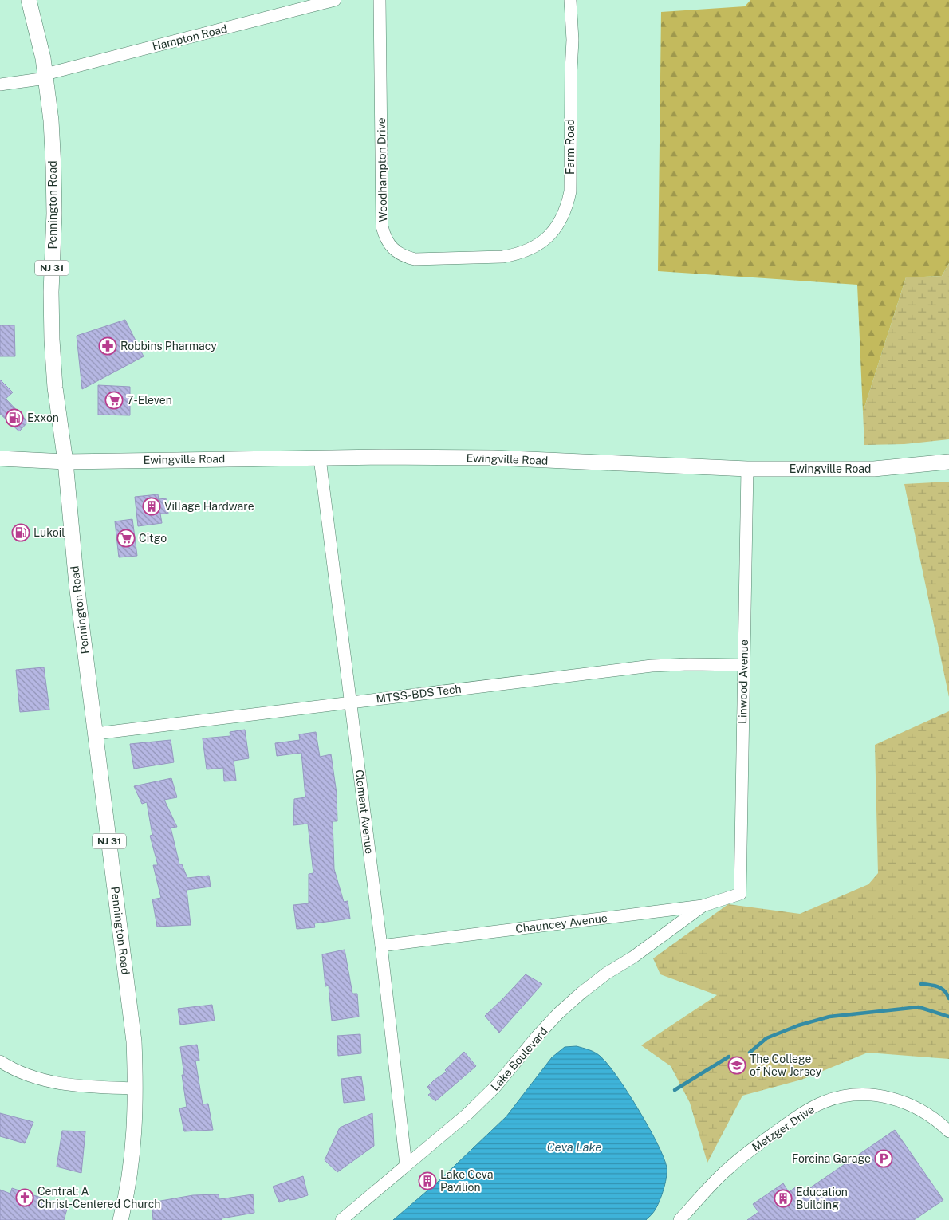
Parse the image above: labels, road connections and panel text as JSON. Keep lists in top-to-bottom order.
{
  "streets": {
    "main road": ["Pennington Road", "NJ 31", "Ewingville Road"],
    "street": [
      "Hampton Road",
      "Farm Road",
      "Woodhampton Drive",
      "Linwood Avenue",
      "MTSS-BDS Tech",
      "Clement Avenue",
      "Chauncey Avenue",
      "Lake Boulevard",
      "Metzger Drive"
    ]
  },
  "crossings": [
    ["Hampton Road", "Pennington Road"],
    ["Farm Road", "Woodhampton Drive"],
    ["Pennington Road", "Ewingville Road"],
    ["Pennington Road", "MTSS-BDS Tech"],
    ["Ewingville Road", "Linwood Avenue"],
    ["Ewingville Road", "Clement Avenue"],
    ["Linwood Avenue", "MTSS-BDS Tech"],
    ["Linwood Avenue", "Chauncey Avenue"],
    ["MTSS-BDS Tech", "Clement Avenue"],
    ["Clement Avenue", "Chauncey Avenue"],
    ["Clement Avenue", "Lake Boulevard"],
    ["Chauncey Avenue", "Lake Boulevard"]
  ],
  "water": ["Ceva Lake"],
  "places": {
    "pharmacy": ["Robbins Pharmacy"],
    "supermarket": ["7-Eleven", "Citgo"],
    "fuel station": ["Exxon", "Lukoil"],
    "building": ["Village Hardware", "Lake Ceva Pavilion", "Education Building"],
    "school or university": ["The College of New Jersey"],
    "parking": ["Forcina Garage"],
    "church": ["Central: A Christ-Centered Church"]
  }
}
